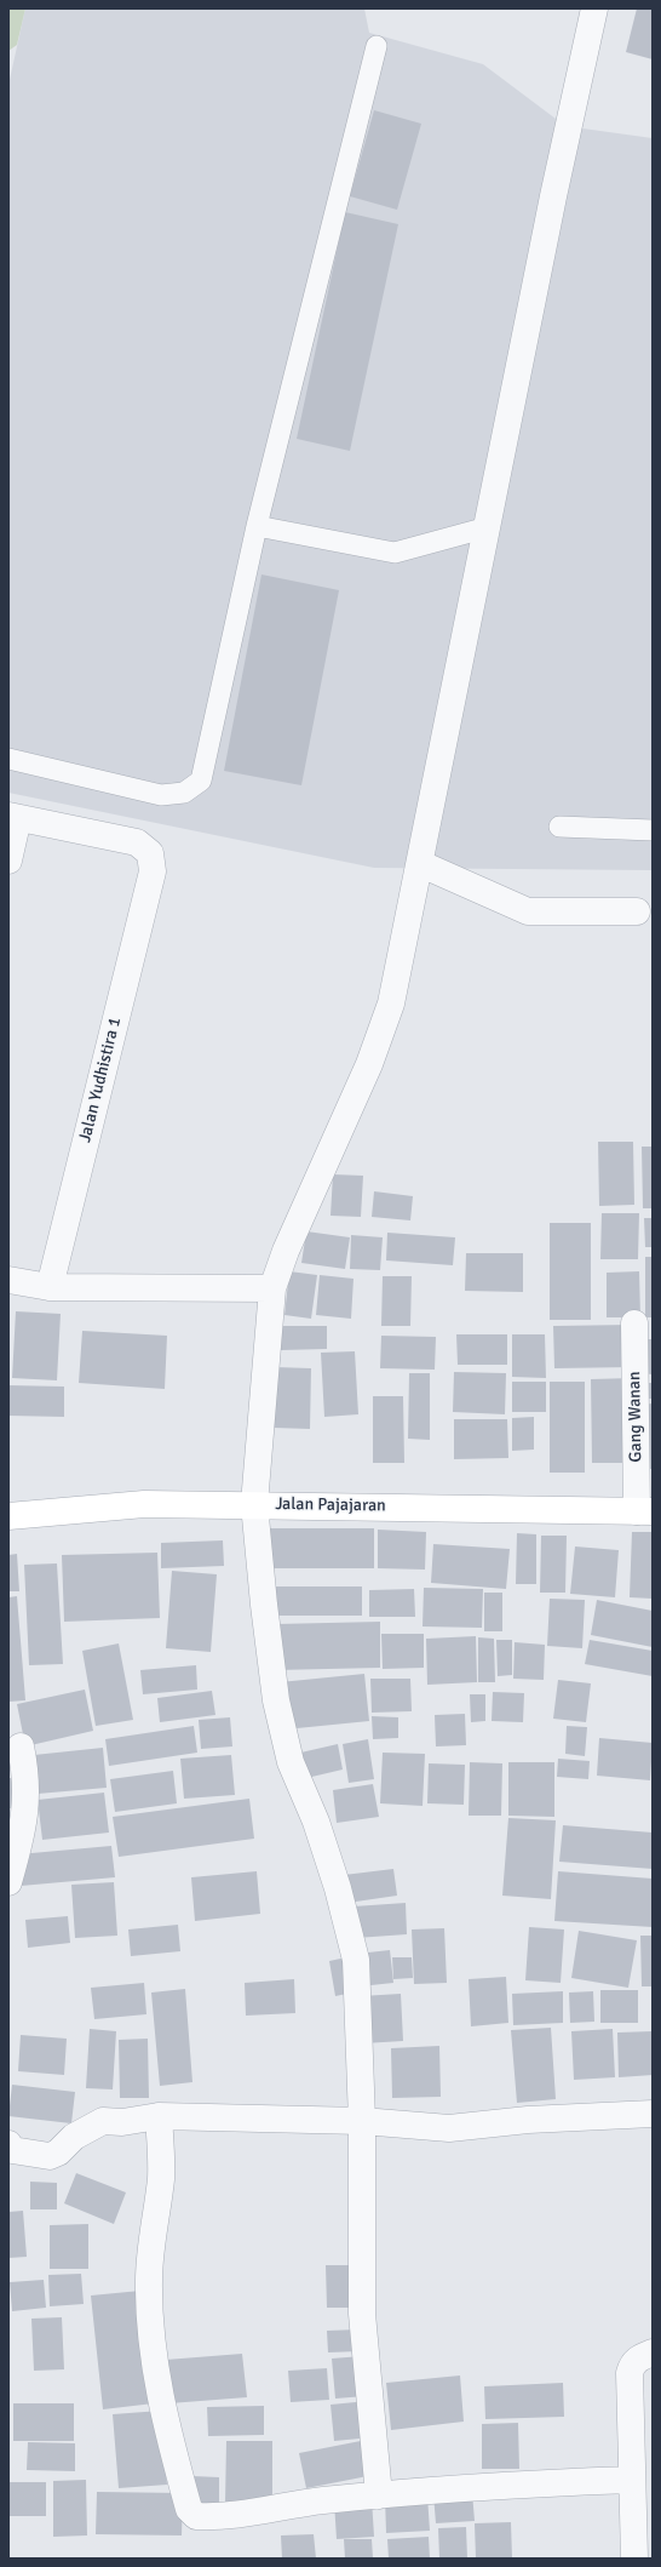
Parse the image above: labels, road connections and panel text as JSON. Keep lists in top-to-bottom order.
{
  "streets": {
    "main road": ["Jalan Pajajaran"],
    "street": ["Jalan Yudhistira 1", "Gang Wanan"]
  },
  "crossings": [
    ["Gang Wanan", "Jalan Pajajaran"]
  ]
}
